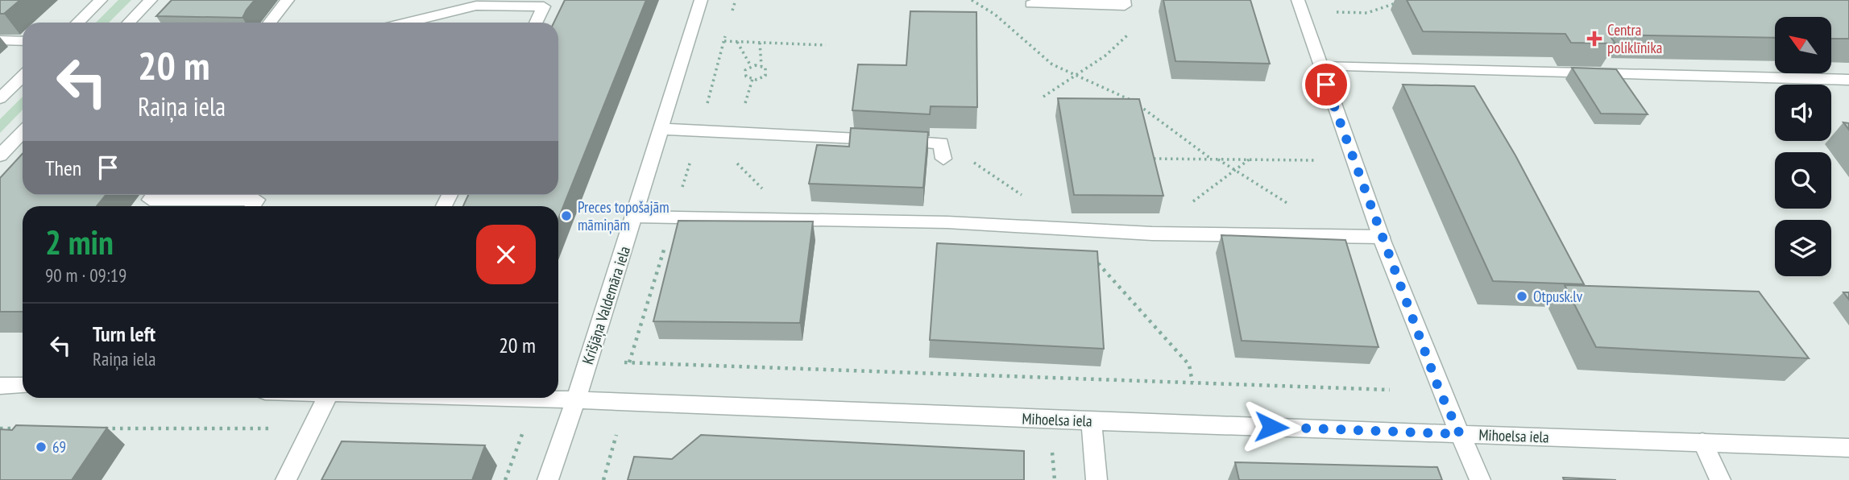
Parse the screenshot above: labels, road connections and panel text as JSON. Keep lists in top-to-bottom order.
{
  "streets": {
    "street": ["Krišjāņa Valdemāra iela", "Mihoelsa iela"]
  },
  "crossings": [
    ["Krišjāņa Valdemāra iela", "Mihoelsa iela"]
  ],
  "places": {
    "health": ["Centra poliklīnika"],
    "other": ["Preces topošajām māmiņām", "Otpusk.lv", "69"]
  },
  "north": "top left",
  "page": {
    "turn": ["20 m", "Raiņa iela"],
    "then": "Then",
    "heading": ["2 min", "90 m · 09:19"],
    "list": [
      {
        "name": "Turn left",
        "note": "Raiņa iela",
        "value": "20 m"
      }
    ]
  }
}
